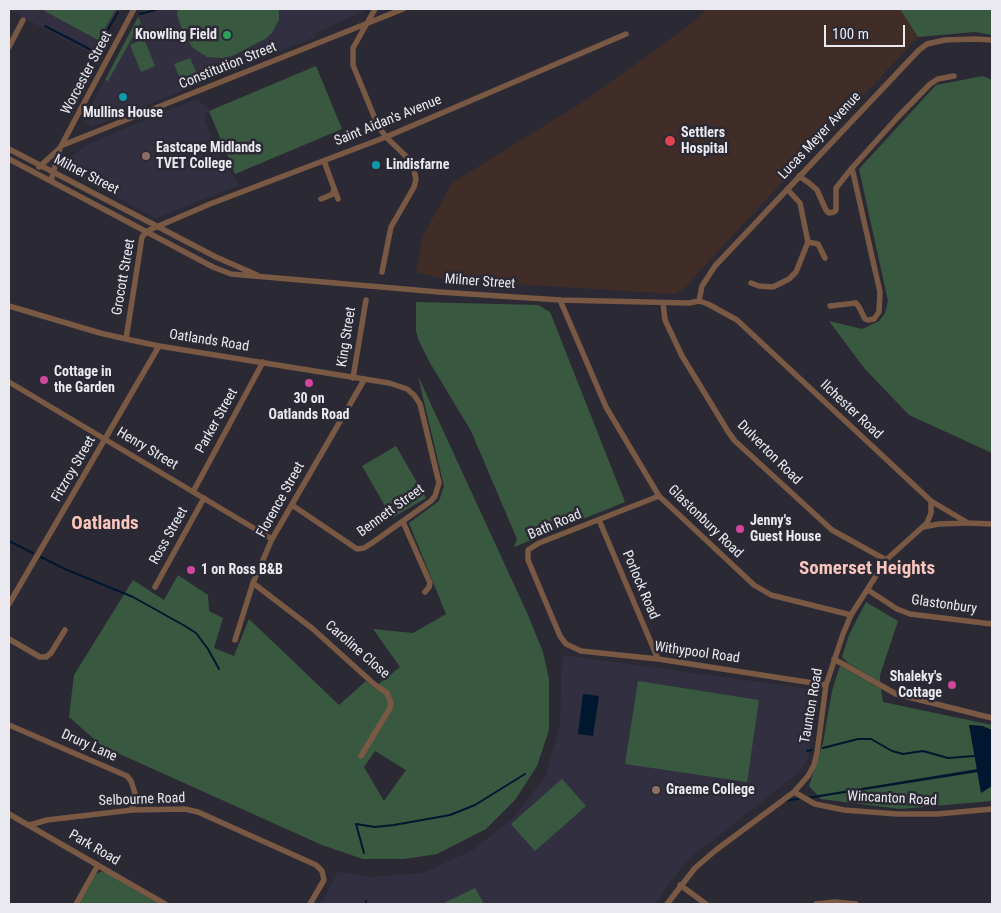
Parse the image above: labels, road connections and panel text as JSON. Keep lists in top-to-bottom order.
{
  "streets": {
    "street": [
      "Constitution Street",
      "Worcester Street",
      "Saint Aidan's Avenue",
      "Lucas Meyer Avenue",
      "Milner Street",
      "Grocott Street",
      "King Street",
      "Oatlands Road",
      "Ilchester Road",
      "Parker Street",
      "Henry Street",
      "Dulverton Road",
      "Fitzroy Street",
      "Florence Street",
      "Bennett Street",
      "Glastonbury Road",
      "Bath Road",
      "Ross Street",
      "Porlock Road",
      "Glastonbury",
      "Caroline Close",
      "Withypool Road",
      "Taunton Road",
      "Drury Lane",
      "Wincanton Road",
      "Selbourne Road",
      "Park Road"
    ]
  },
  "crossings": [
    ["Constitution Street", "Worcester Street"],
    ["Worcester Street", "Milner Street"],
    ["Saint Aidan's Avenue", "Milner Street"],
    ["Saint Aidan's Avenue", "Grocott Street"],
    ["Lucas Meyer Avenue", "Milner Street"],
    ["Lucas Meyer Avenue", "Ilchester Road"],
    ["Milner Street", "Grocott Street"],
    ["Milner Street", "Ilchester Road"],
    ["Milner Street", "Dulverton Road"],
    ["Milner Street", "Glastonbury Road"],
    ["Grocott Street", "Oatlands Road"],
    ["King Street", "Oatlands Road"],
    ["Oatlands Road", "Parker Street"],
    ["Oatlands Road", "Fitzroy Street"],
    ["Oatlands Road", "Florence Street"],
    ["Oatlands Road", "Bennett Street"],
    ["Ilchester Road", "Taunton Road"],
    ["Parker Street", "Henry Street"],
    ["Henry Street", "Fitzroy Street"],
    ["Henry Street", "Florence Street"],
    ["Henry Street", "Ross Street"],
    ["Dulverton Road", "Taunton Road"],
    ["Florence Street", "Bennett Street"],
    ["Florence Street", "Caroline Close"],
    ["Glastonbury Road", "Bath Road"],
    ["Glastonbury Road", "Taunton Road"],
    ["Bath Road", "Porlock Road"],
    ["Bath Road", "Withypool Road"],
    ["Porlock Road", "Withypool Road"],
    ["Glastonbury", "Taunton Road"],
    ["Withypool Road", "Taunton Road"],
    ["Taunton Road", "Wincanton Road"],
    ["Drury Lane", "Selbourne Road"],
    ["Selbourne Road", "Park Road"]
  ],
  "districts": ["Oatlands", "Somerset Heights"],
  "places": [
    "Knowling Field",
    "Mullins House",
    "Settlers Hospital",
    "Eastcape Midlands TVET College",
    "Lindisfarne",
    "Cottage in the Garden",
    "30 on Oatlands Road",
    "Jenny's Guest House",
    "1 on Ross B&B",
    "Shaleky's Cottage",
    "Graeme College"
  ],
  "scale_bar": "100 m"
}
